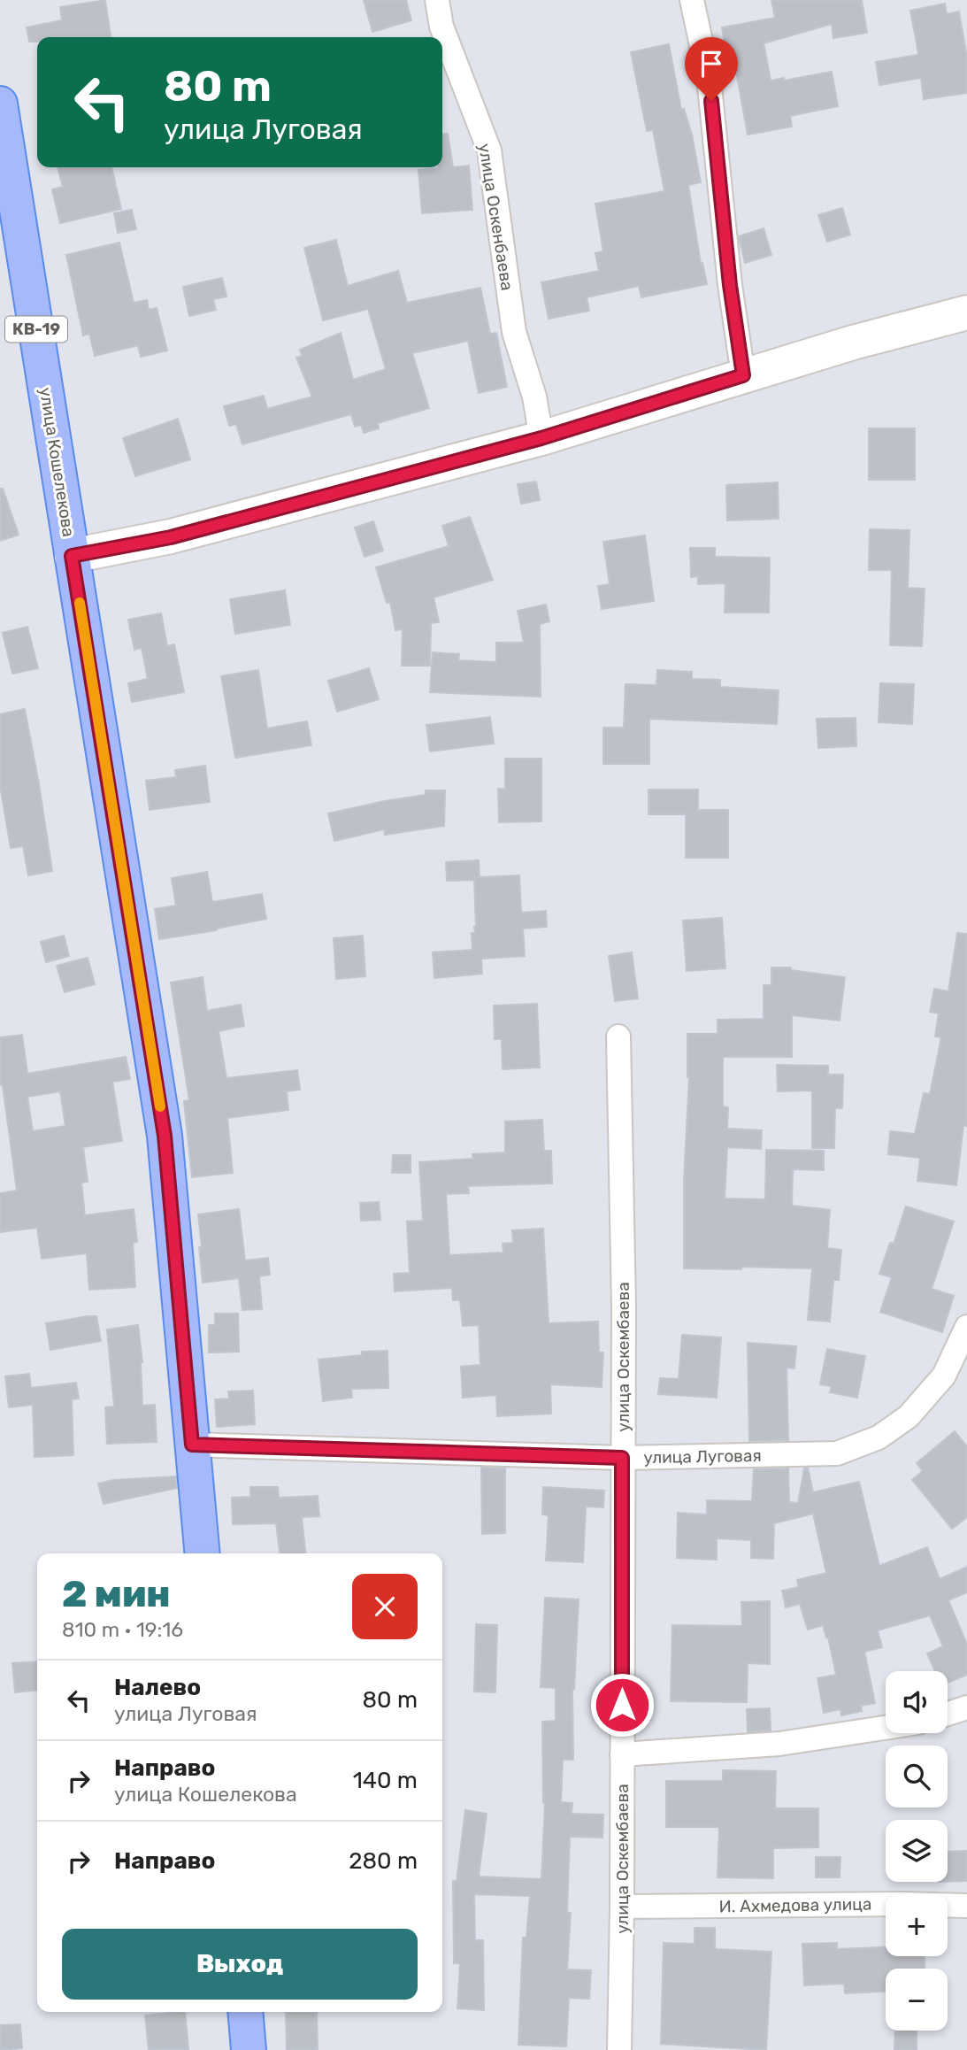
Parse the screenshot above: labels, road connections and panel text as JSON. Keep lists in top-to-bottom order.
{
  "streets": {
    "main road": ["КВ-19", "улица Кошелекова"],
    "street": [
      "улица Оскенбаева",
      "улица Оскембаева",
      "улица Луговая",
      "И. Ахмедова улица"
    ]
  },
  "crossings": [
    ["улица Кошелекова", "улица Луговая"],
    ["улица Оскембаева", "улица Луговая"],
    ["улица Оскембаева", "И. Ахмедова улица"]
  ],
  "page": {
    "turn": ["80 m", "улица Луговая"],
    "heading": ["2 мин", "810 m · 19:16"],
    "list": [
      {
        "name": "Налево",
        "note": "улица Луговая",
        "value": "80 m"
      },
      {
        "name": "Направо",
        "note": "улица Кошелекова",
        "value": "140 m"
      },
      {
        "name": "Направо",
        "value": "280 m"
      }
    ],
    "map_buttons": ["+", "−"],
    "buttons": "Выход"
  }
}
